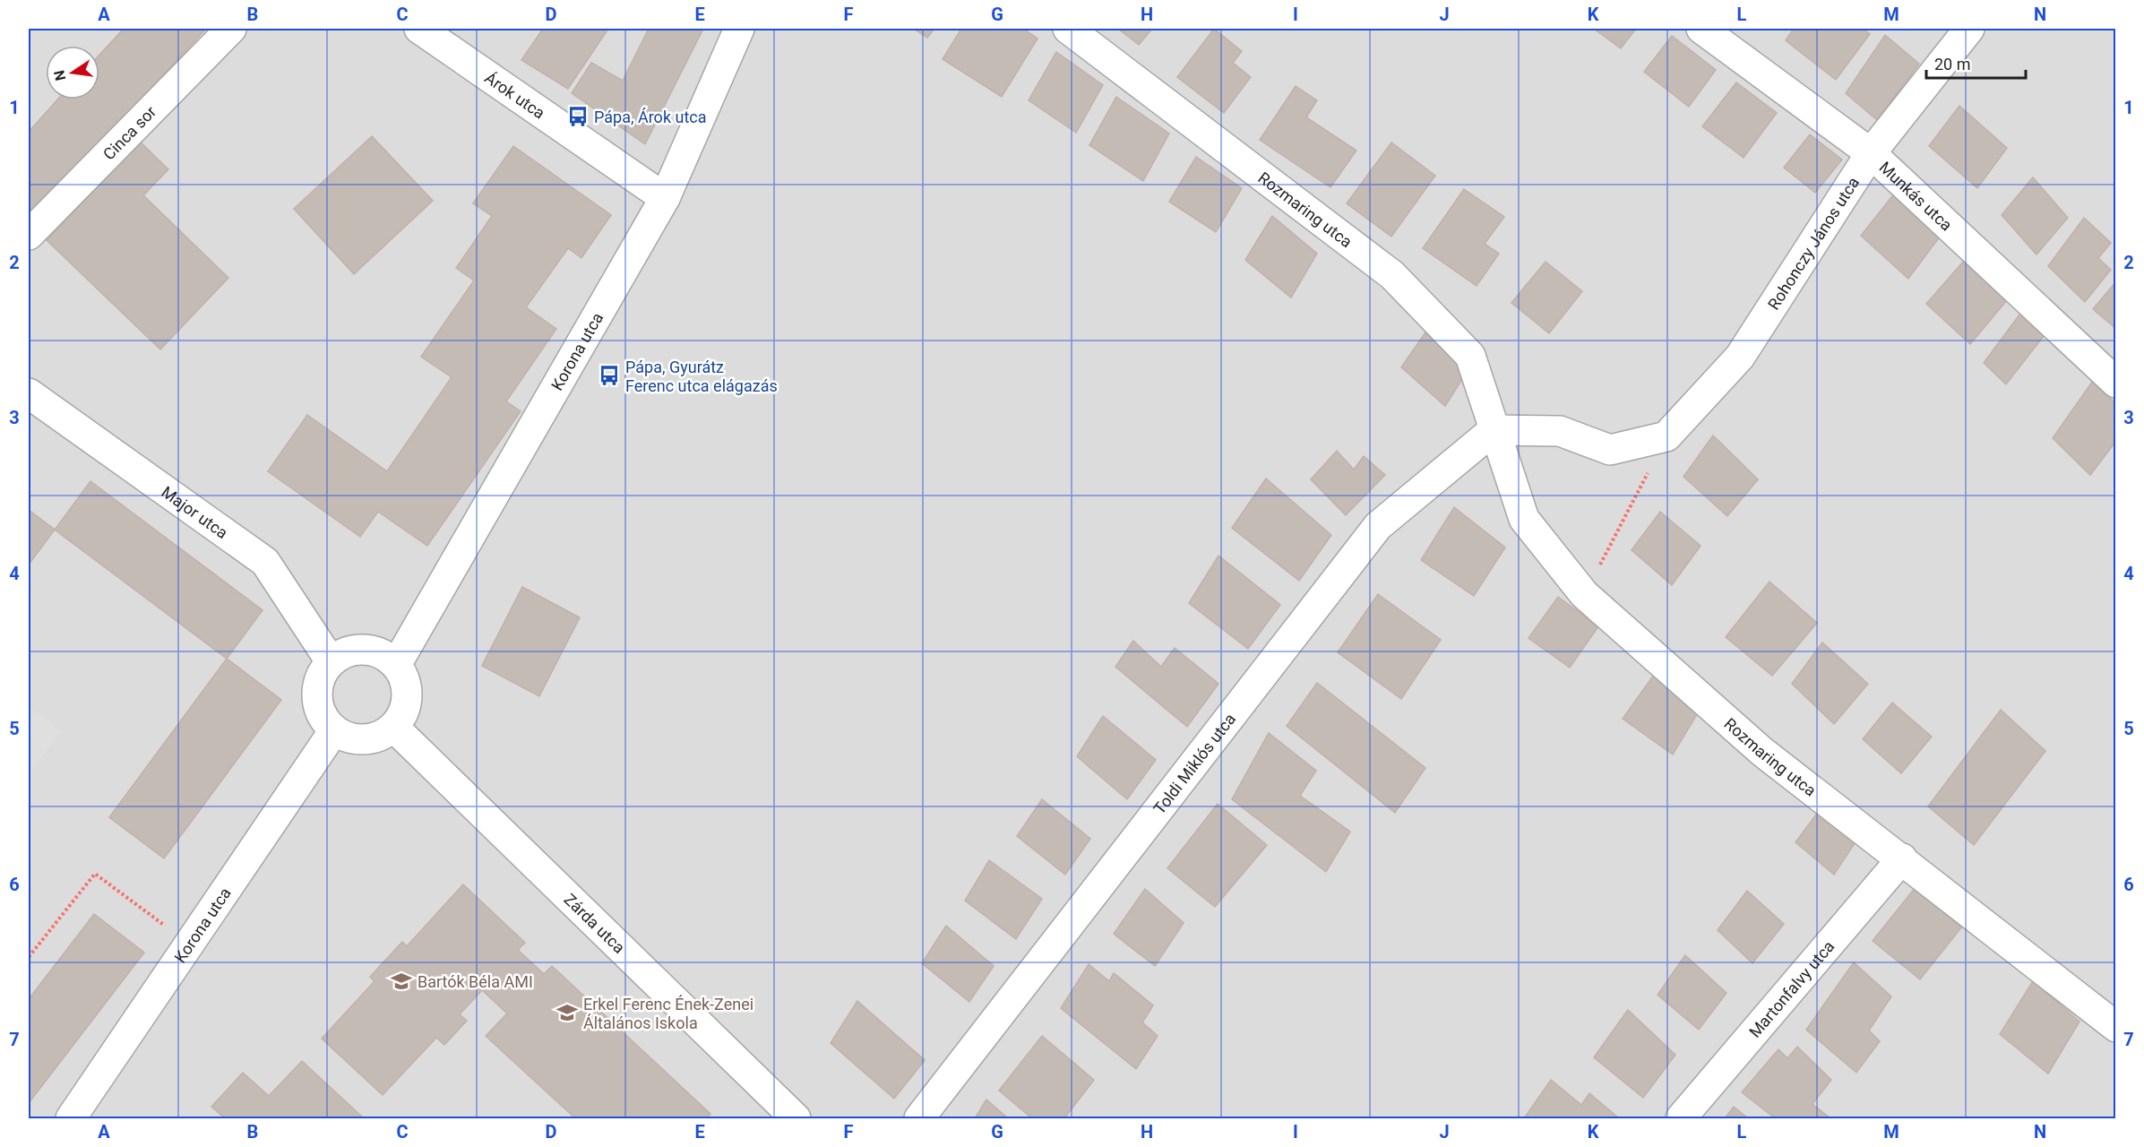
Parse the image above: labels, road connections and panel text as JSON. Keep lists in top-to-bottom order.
{
  "streets": {
    "street": [
      "Árok utca",
      "Cinca sor",
      "Munkás utca",
      "Rozmaring utca",
      "Rohonczy János utca",
      "Korona utca",
      "Major utca",
      "Toldi Miklós utca",
      "Zárda utca",
      "Martonfalvy utca"
    ]
  },
  "crossings": [
    ["Árok utca", "Korona utca"],
    ["Munkás utca", "Rohonczy János utca"],
    ["Rozmaring utca", "Toldi Miklós utca"],
    ["Rozmaring utca", "Martonfalvy utca"],
    ["Korona utca", "Major utca"],
    ["Korona utca", "Zárda utca"],
    ["Major utca", "Zárda utca"]
  ],
  "places": {
    "bus stop": ["Pápa, Árok utca", "Pápa, Gyurátz Ferenc utca elágazás"],
    "school or university": ["Bartók Béla AMI", "Erkel Ferenc Ének-Zenei Általános Iskola"]
  },
  "scale_bar": "20 m",
  "north": "left",
  "grid": {
    "columns": [
      "A",
      "B",
      "C",
      "D",
      "E",
      "F",
      "G",
      "H",
      "I",
      "J",
      "K",
      "L",
      "M",
      "N"
    ],
    "rows": [
      "1",
      "2",
      "3",
      "4",
      "5",
      "6",
      "7"
    ]
  }
}
